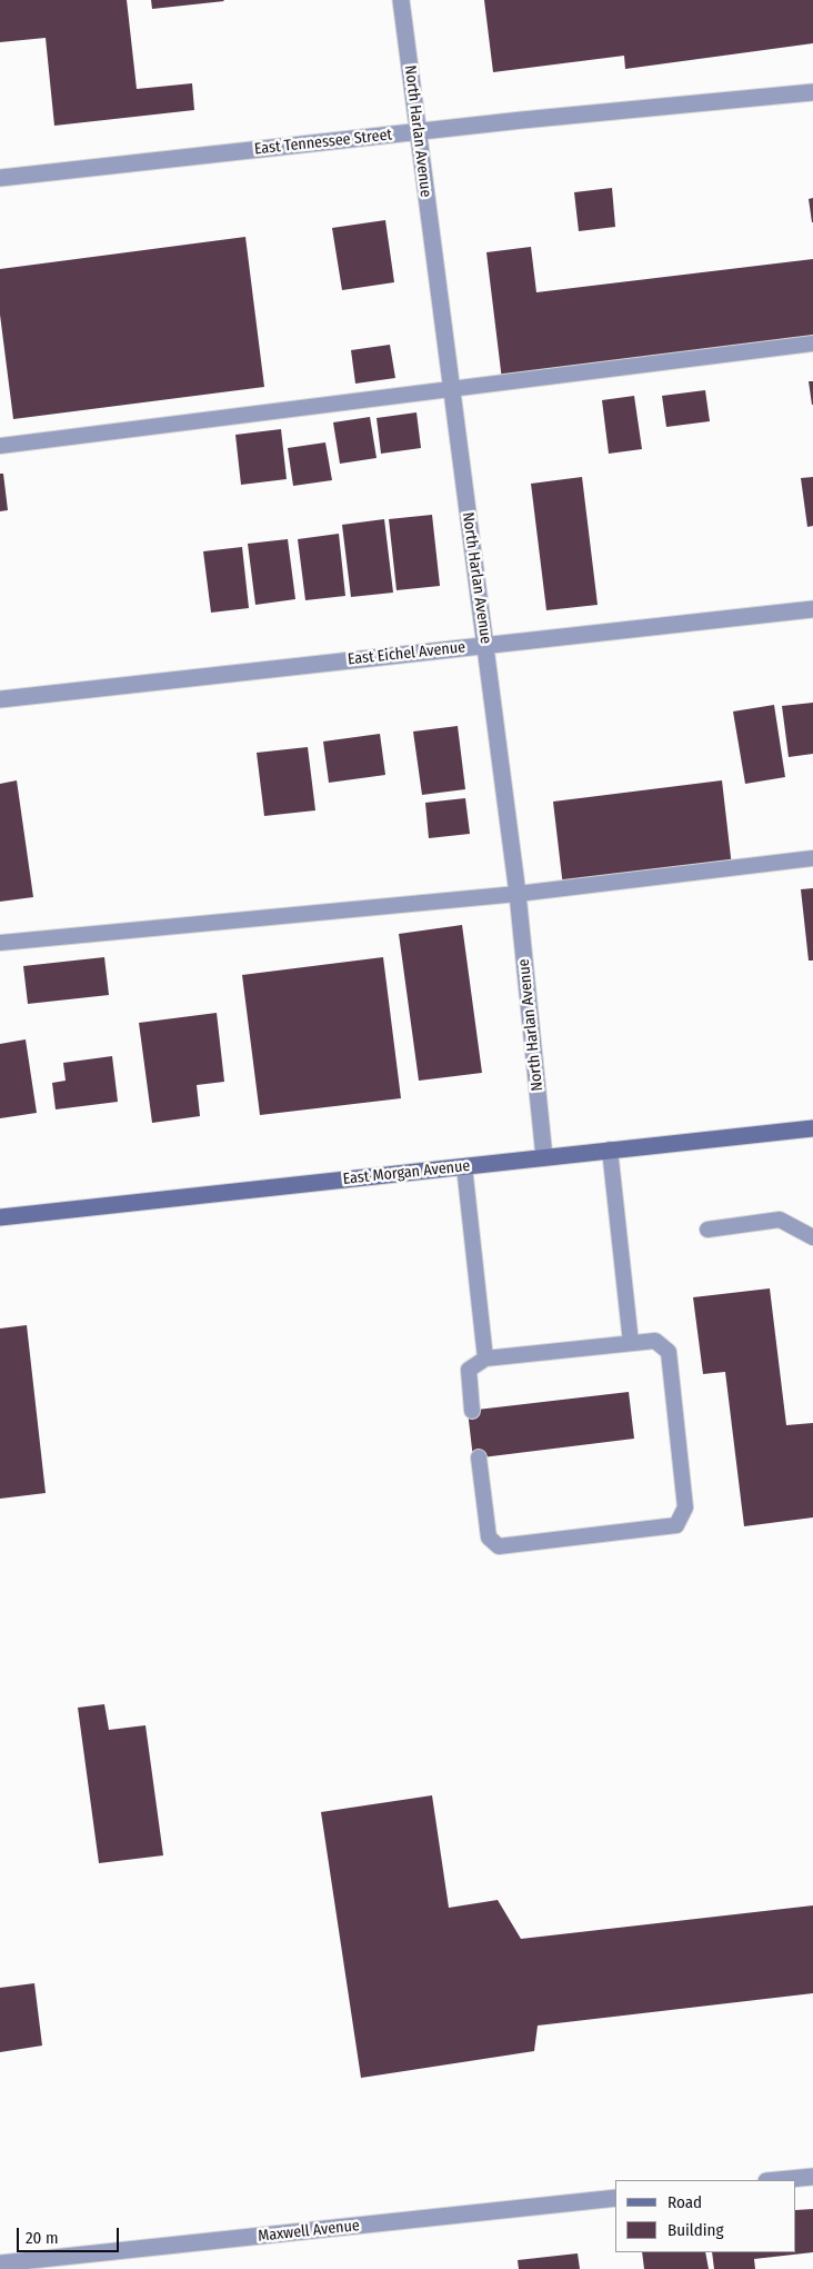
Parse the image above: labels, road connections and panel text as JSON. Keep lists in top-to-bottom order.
{
  "streets": {
    "street": [
      "North Harlan Avenue",
      "East Tennessee Street",
      "East Eichel Avenue",
      "East Morgan Avenue",
      "Maxwell Avenue"
    ]
  },
  "crossings": [
    ["North Harlan Avenue", "East Tennessee Street"],
    ["North Harlan Avenue", "East Eichel Avenue"],
    ["North Harlan Avenue", "East Morgan Avenue"]
  ],
  "legend": ["Road", "Building"],
  "scale_bar": "20 m"
}
